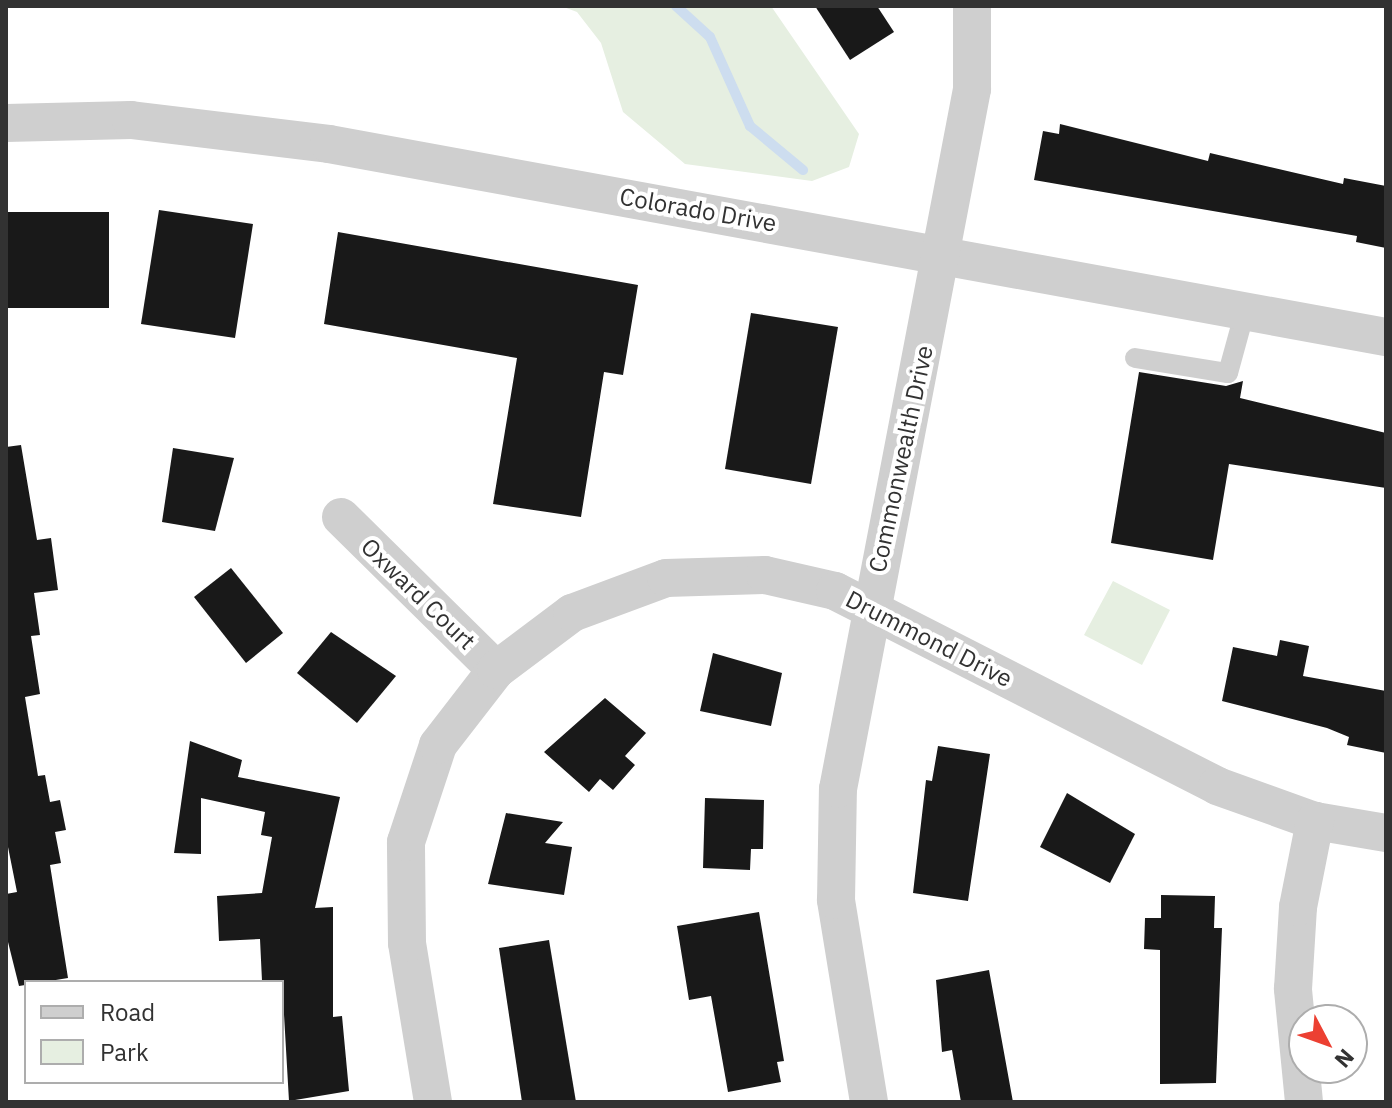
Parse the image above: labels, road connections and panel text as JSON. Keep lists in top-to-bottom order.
{
  "streets": {
    "street": [
      "Colorado Drive",
      "Commonwealth Drive",
      "Oxward Court",
      "Drummond Drive"
    ]
  },
  "crossings": [
    ["Colorado Drive", "Commonwealth Drive"],
    ["Commonwealth Drive", "Drummond Drive"],
    ["Oxward Court", "Drummond Drive"]
  ],
  "legend": ["Road", "Park"],
  "north": "bottom right"
}
